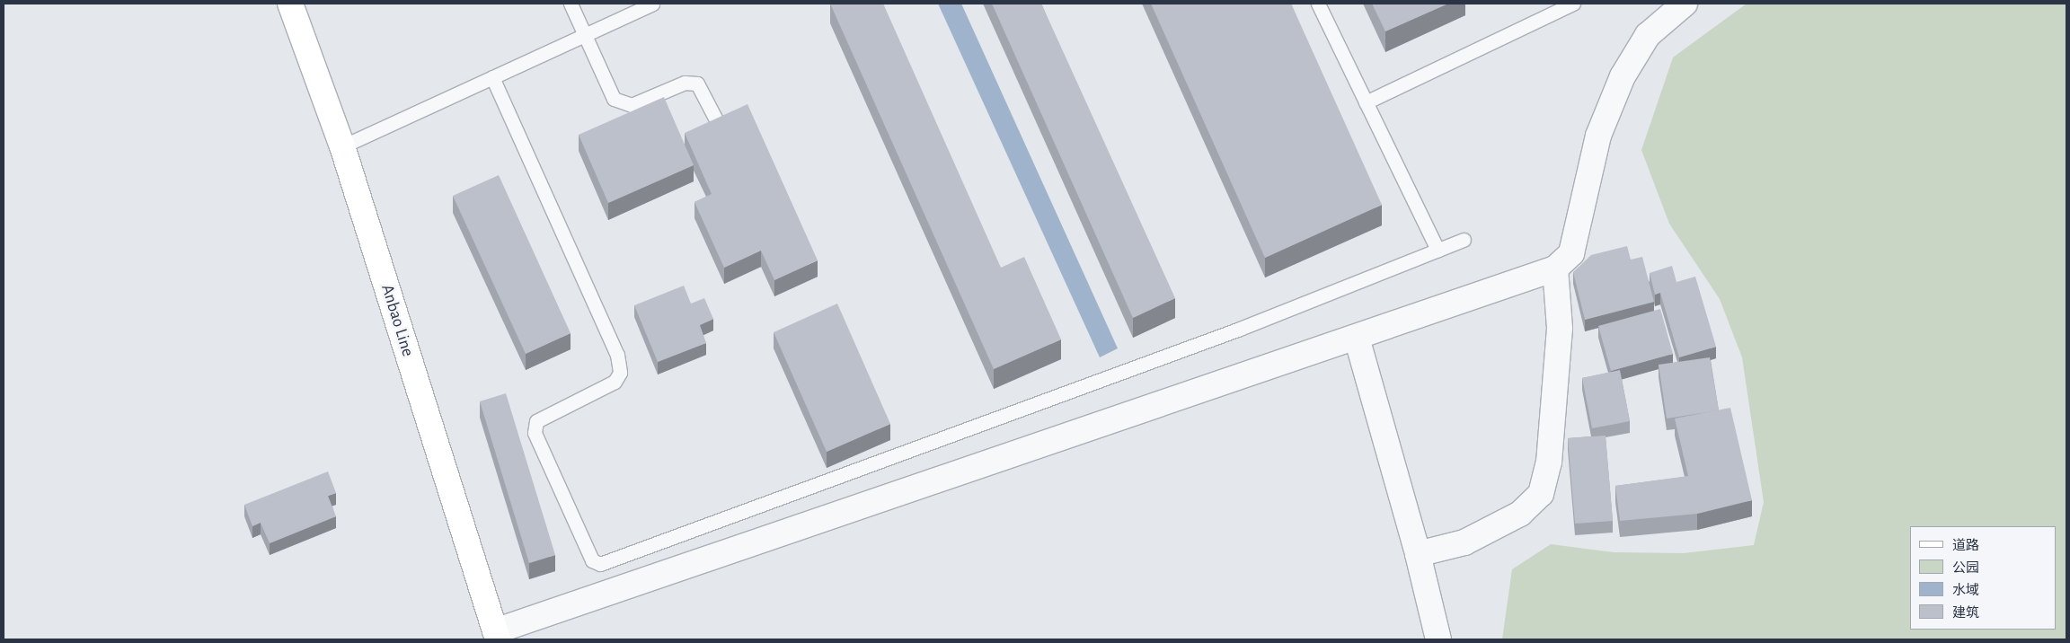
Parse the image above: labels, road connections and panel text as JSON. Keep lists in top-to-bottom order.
{
  "streets": {
    "main road": ["Anbao Line"]
  },
  "legend": [
    "道路",
    "公园",
    "水域",
    "建筑"
  ]
}
